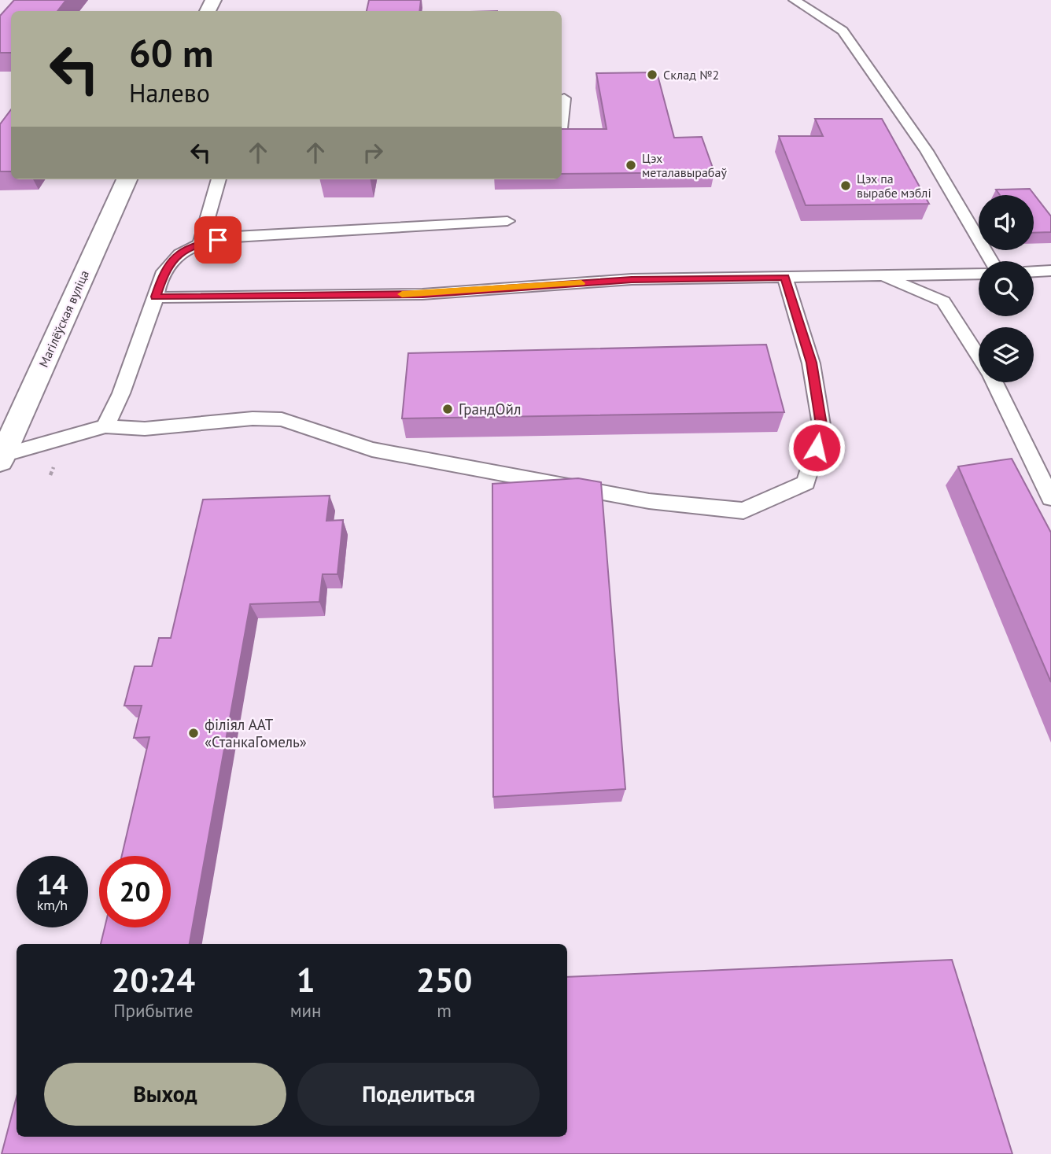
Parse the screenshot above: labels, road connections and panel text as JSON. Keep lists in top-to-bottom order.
{
  "streets": {
    "street": ["Магілёўская вуліца"]
  },
  "places": [
    "Склад №2",
    "Цэх металавырабаў",
    "Цэх па вырабе мэблі",
    "ГрандОйл",
    "філіял ААТ «СтанкаГомель»"
  ],
  "page": {
    "turn": ["60 m", "Налево"],
    "speed": "14 km/h",
    "limit": "20",
    "eta": [
      "20:24",
      "Прибытие",
      "1",
      "мин",
      "250",
      "m"
    ],
    "buttons": ["Выход", "Поделиться"]
  }
}
